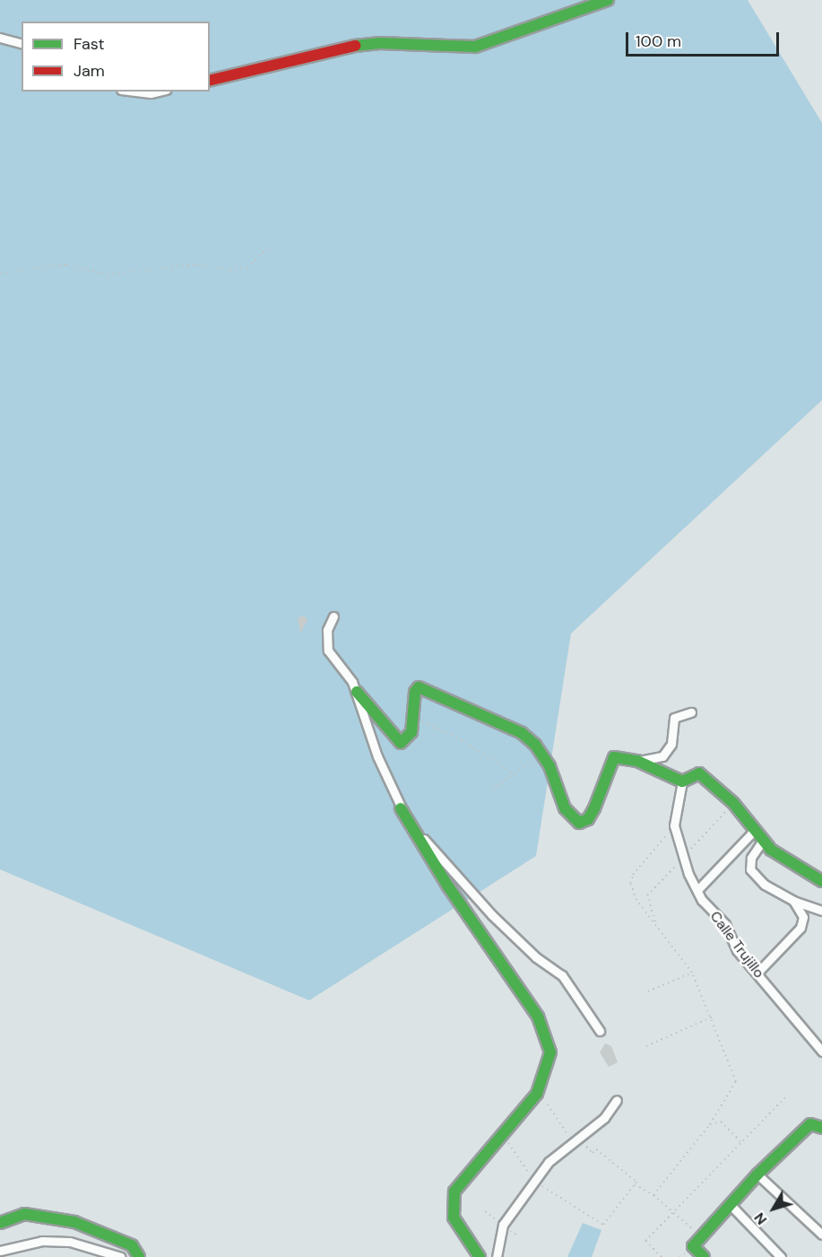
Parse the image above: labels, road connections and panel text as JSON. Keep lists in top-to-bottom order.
{
  "streets": {
    "street": ["Calle Trujillo"]
  },
  "legend": ["Fast", "Jam"],
  "scale_bar": "100 m",
  "north": "bottom left"
}
